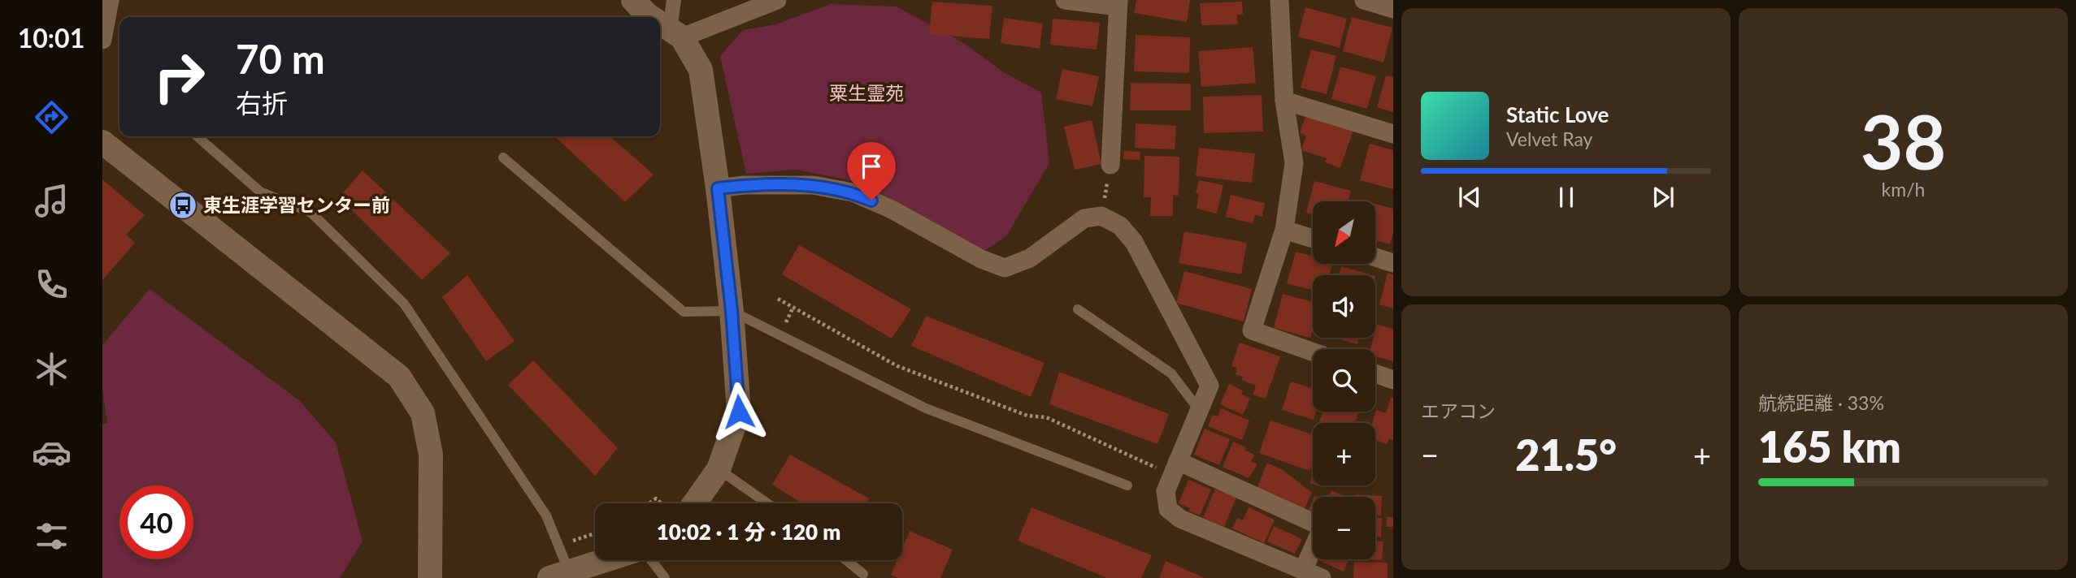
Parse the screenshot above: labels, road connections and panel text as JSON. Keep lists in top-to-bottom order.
{
  "parks": ["粟生霊苑"],
  "places": {
    "bus stop": ["東生涯学習センター前"]
  },
  "north": "bottom left",
  "page": {
    "tabs": "10:01",
    "tile": [
      ["38", "km/h"],
      "エアコン",
      ["航続距離 · 33%", "165 km"]
    ],
    "turn": ["70 m", "右折"],
    "song": ["Static Love", "Velvet Ray"],
    "map_buttons": ["+", "−"],
    "heat": ["−", "21.5°", "+"],
    "limit": "40",
    "trip": "10:02 · 1 分 · 120 m"
  }
}
